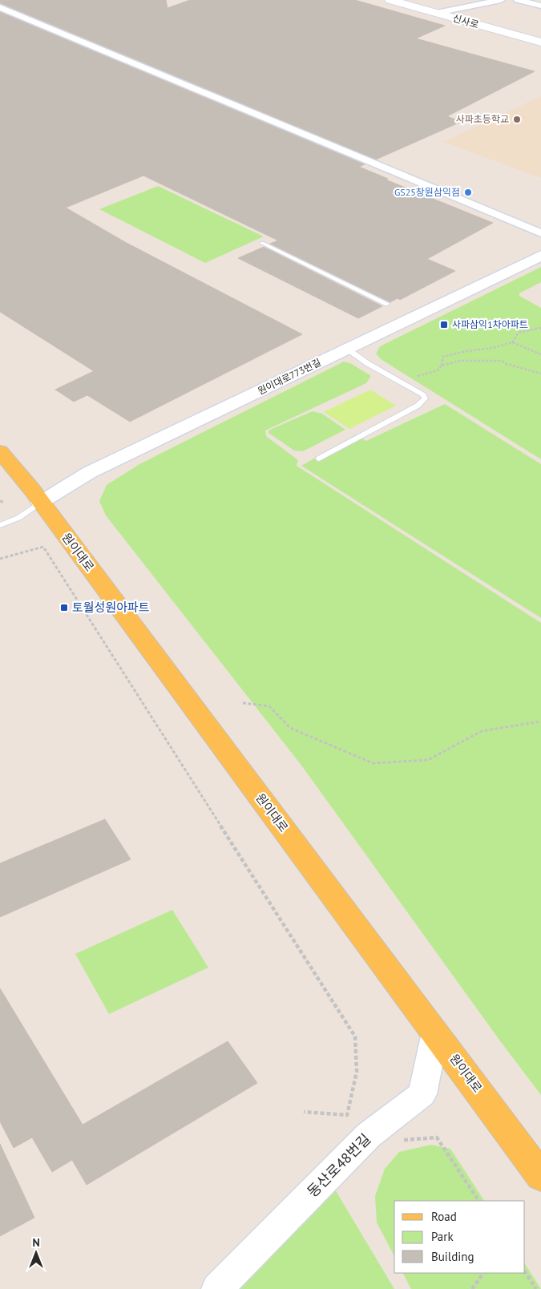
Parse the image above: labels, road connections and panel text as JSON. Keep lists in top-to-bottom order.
{
  "streets": {
    "main road": ["신사로", "원이대로"],
    "street": ["원이대로773번길", "동산로48번길"]
  },
  "crossings": [
    ["원이대로773번길", "원이대로"],
    ["원이대로", "동산로48번길"]
  ],
  "places": {
    "other": ["사파초등학교", "GS25창원삼익점"],
    "transit": ["사파삼익1차아파트", "토월성원아파트"]
  },
  "legend": ["Road", "Park", "Building"],
  "north": "top"
}
